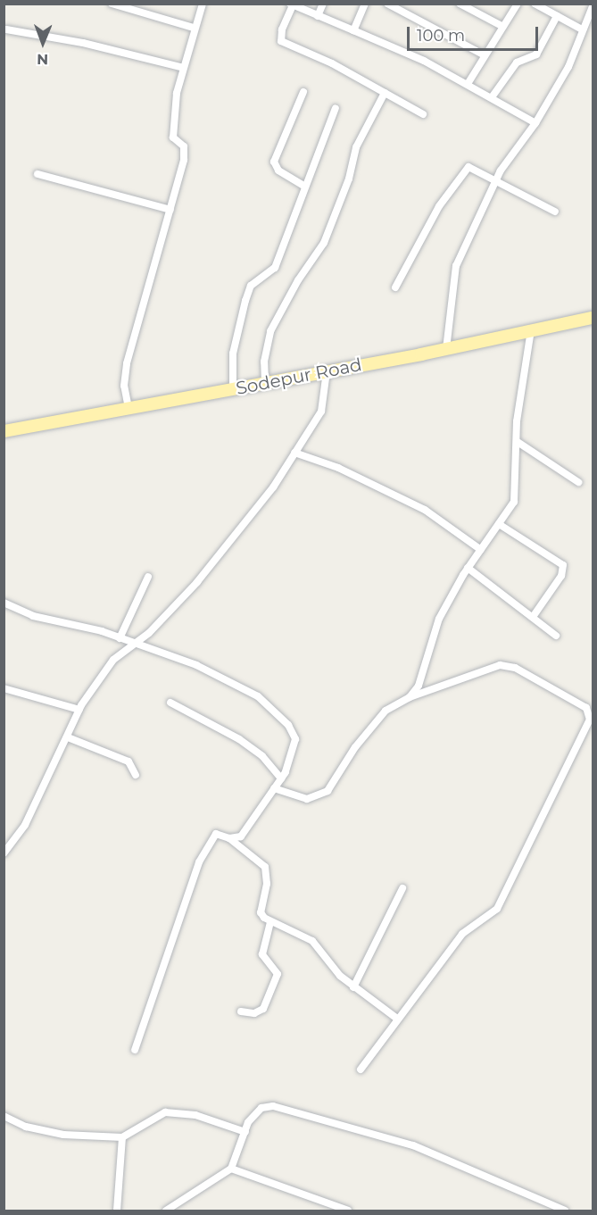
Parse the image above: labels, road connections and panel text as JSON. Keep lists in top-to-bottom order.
{
  "streets": {
    "main road": ["Sodepur Road"]
  },
  "scale_bar": "100 m",
  "north": "bottom"
}
